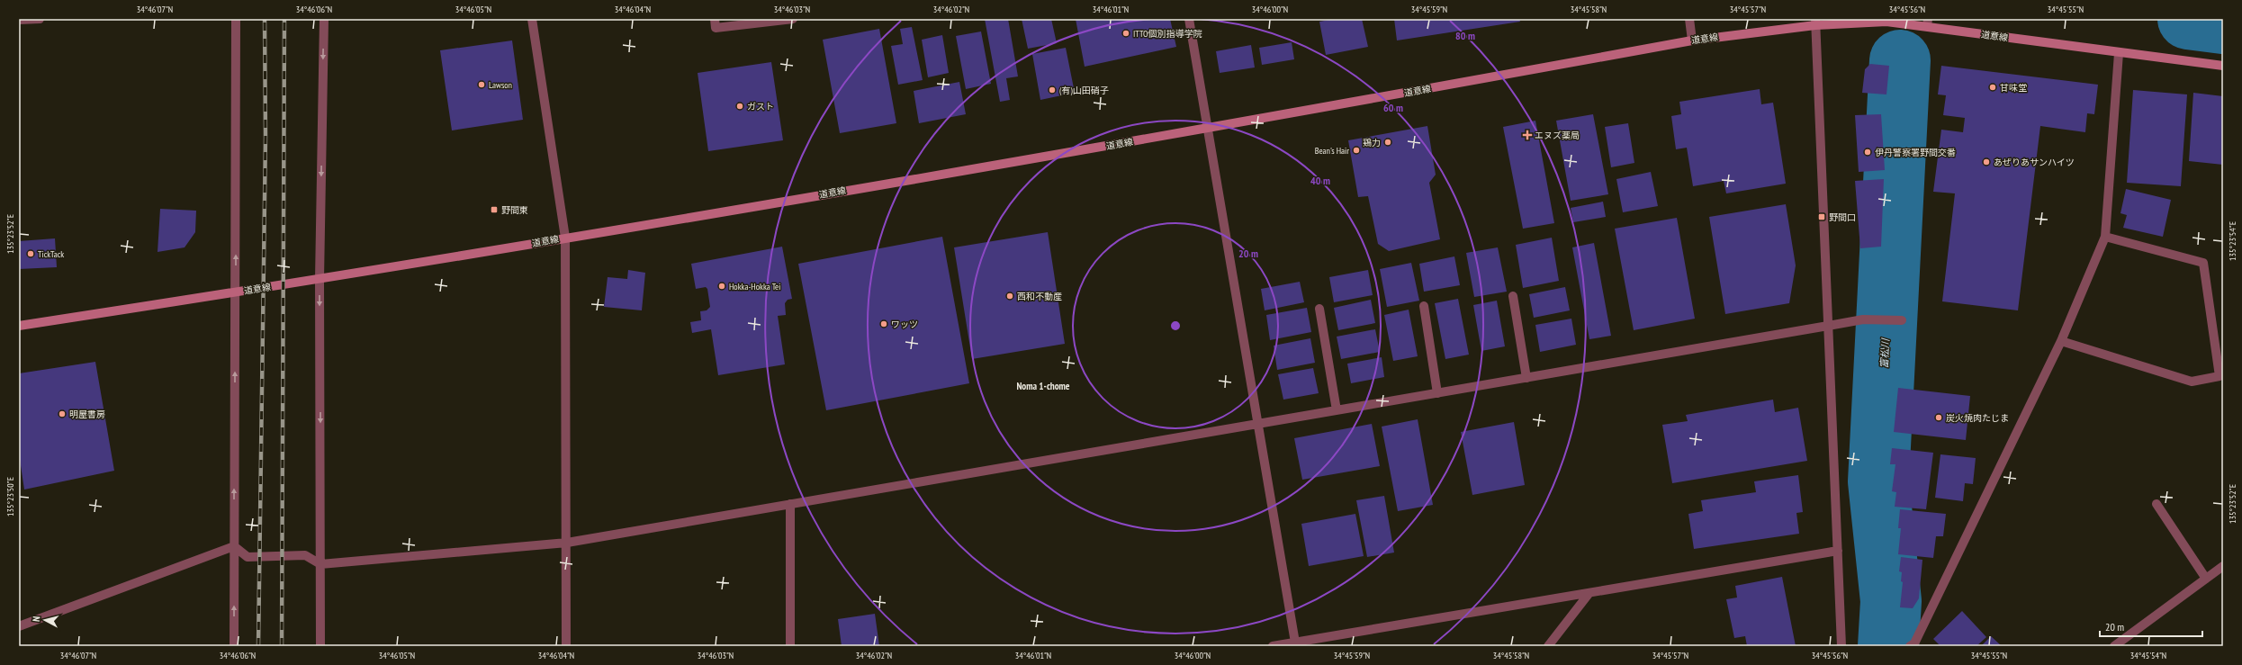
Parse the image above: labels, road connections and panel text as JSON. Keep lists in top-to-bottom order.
{
  "streets": {
    "street": ["道意線"]
  },
  "districts": ["Noma 1-chome"],
  "water": ["富松川"],
  "places": {
    "other": [
      "ITTO個別指導学院",
      "Lawson",
      "甘味堂",
      "(有)山田硝子",
      "ガスト",
      "鶏力",
      "Bean's Hair",
      "伊丹警察署野間交番",
      "あぜりあサンハイツ",
      "TickTack",
      "Hokka-Hokka Tei",
      "西和不動産",
      "ワッツ",
      "明屋書房",
      "炭火焼肉たじま"
    ],
    "health": ["エヌズ薬局"],
    "transit": ["野間東", "野間口"]
  },
  "scale_bar": "20 m",
  "north": "left",
  "coordinates": [
    "34°46'07\"N",
    "34°46'06\"N",
    "34°46'05\"N",
    "34°46'04\"N",
    "34°46'03\"N",
    "34°46'02\"N",
    "34°46'01\"N",
    "34°46'00\"N",
    "34°45'59\"N",
    "34°45'58\"N",
    "34°45'57\"N",
    "34°45'56\"N",
    "34°45'55\"N",
    "135°23'52\"E",
    "135°23'54\"E",
    "135°23'50\"E",
    "34°45'54\"N"
  ],
  "rings": [
    "80 m",
    "60 m",
    "40 m",
    "20 m"
  ]
}
